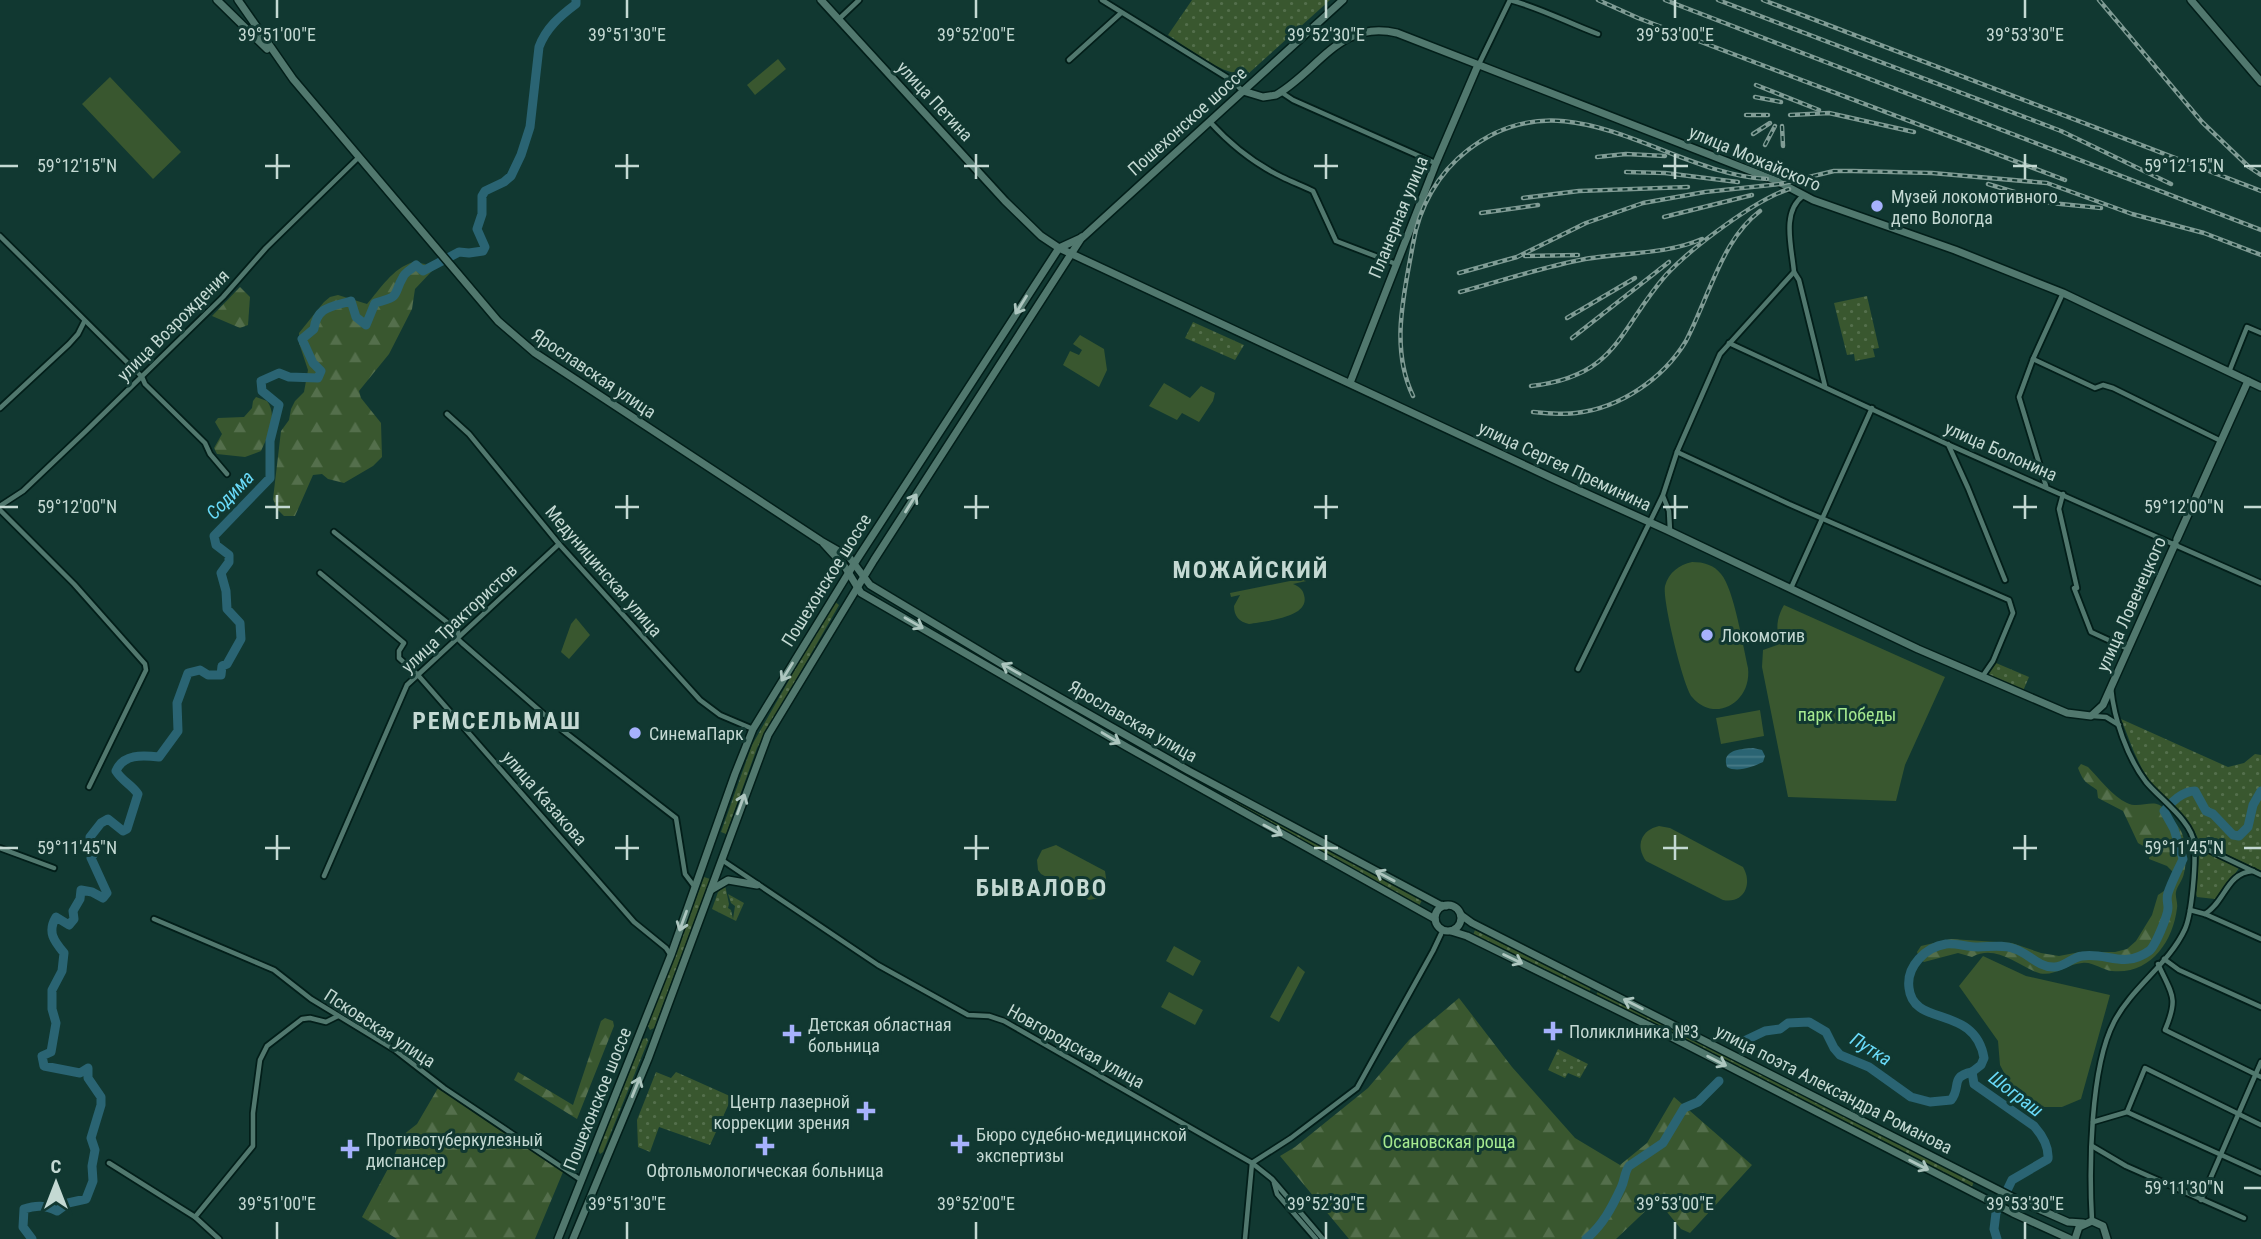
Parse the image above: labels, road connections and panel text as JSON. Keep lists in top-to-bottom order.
{
  "streets": {
    "main road": [
      "улица Петина",
      "Пошехонское шоссе",
      "улица Можайского",
      "Планерная улица",
      "Ярославская улица",
      "улица Сергея Преминина",
      "улица Ловенецкого",
      "улица поэта Александра Романова"
    ],
    "street": [
      "улица Возрождения",
      "улица Болонина",
      "Медуницинская улица",
      "улица Трактористов",
      "улица Казакова",
      "Псковская улица",
      "Новгородская улица"
    ]
  },
  "crossings": [
    ["улица Петина", "Пошехонское шоссе"],
    ["Пошехонское шоссе", "Ярославская улица"],
    ["Пошехонское шоссе", "улица Сергея Преминина"],
    ["Пошехонское шоссе", "Медуницинская улица"],
    ["Пошехонское шоссе", "улица Казакова"],
    ["Пошехонское шоссе", "Псковская улица"],
    ["Пошехонское шоссе", "Новгородская улица"],
    ["улица Можайского", "Планерная улица"],
    ["улица Можайского", "улица Ловенецкого"],
    ["Планерная улица", "улица Сергея Преминина"],
    ["улица Возрождения", "Ярославская улица"],
    ["Ярославская улица", "улица поэта Александра Романова"],
    ["улица Болонина", "улица Ловенецкого"],
    ["Медуницинская улица", "улица Трактористов"],
    ["улица Трактористов", "улица Казакова"]
  ],
  "districts": ["МОЖАЙСКИЙ", "РЕМСЕЛЬМАШ", "БЫВАЛОВО"],
  "water": ["Содима", "Путка", "Шограш"],
  "parks": ["парк Победы", "Осановская роща"],
  "places": {
    "other": ["Музей локомотивного депо Вологда", "Локомотив", "СинемаПарк"],
    "health": [
      "Поликлиника №3",
      "Детская областная больница",
      "Центр лазерной коррекции зрения",
      "Бюро судебно-медицинской экспертизы",
      "Офтольмологическая больница",
      "Противотуберкулезный диспансер"
    ]
  },
  "north": "top",
  "coordinates": [
    "39°51'00\"E",
    "39°51'30\"E",
    "39°52'00\"E",
    "39°52'30\"E",
    "39°53'00\"E",
    "39°53'30\"E",
    "59°12'15\"N",
    "59°12'00\"N",
    "59°11'45\"N",
    "59°11'30\"N"
  ]
}
